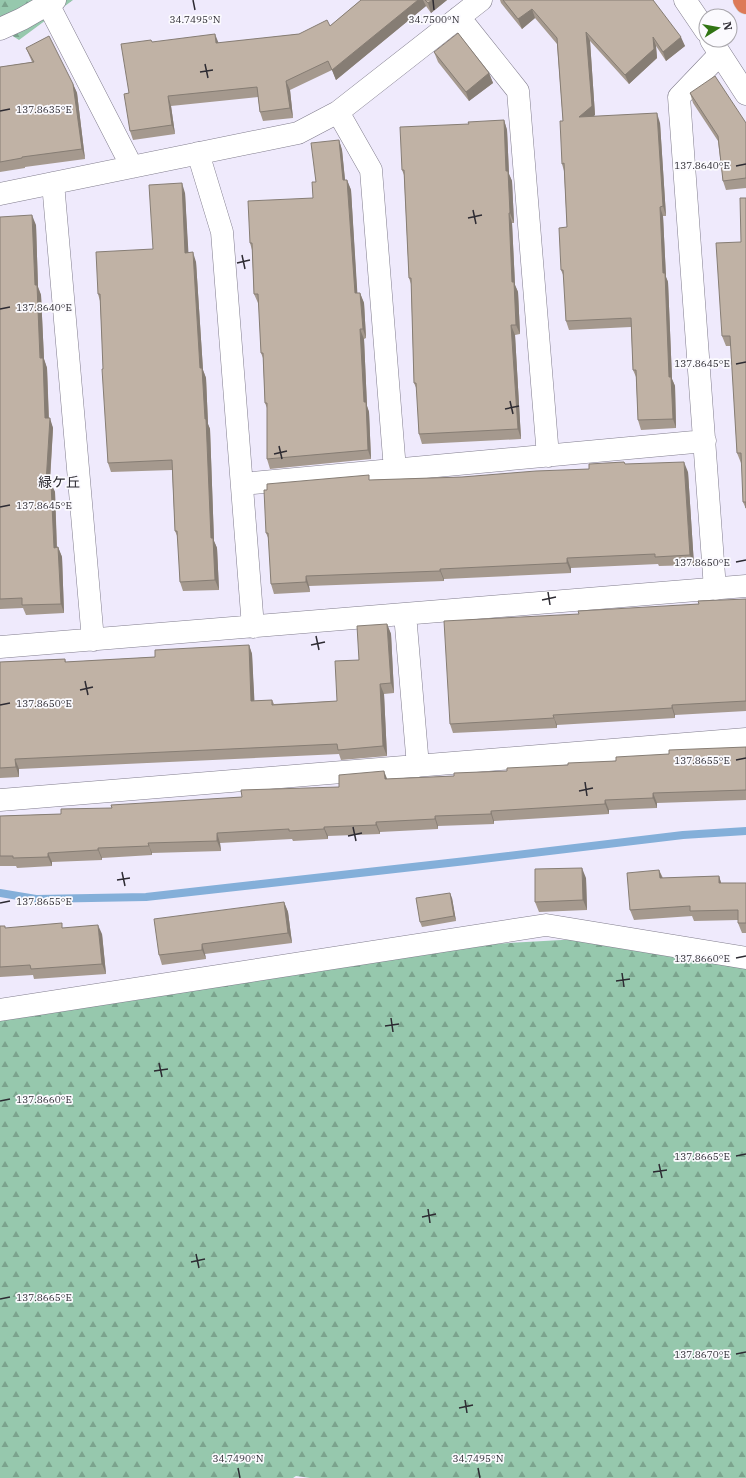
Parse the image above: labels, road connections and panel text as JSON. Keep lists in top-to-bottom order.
{
  "districts": ["緑ケ丘"],
  "north": "right",
  "coordinates": [
    "34.7495°N",
    "34.7500°N",
    "137.8635°E",
    "137.8640°E",
    "137.8645°E",
    "137.8650°E",
    "137.8655°E",
    "137.8660°E",
    "137.8665°E",
    "137.8670°E",
    "34.7490°N"
  ]
}
